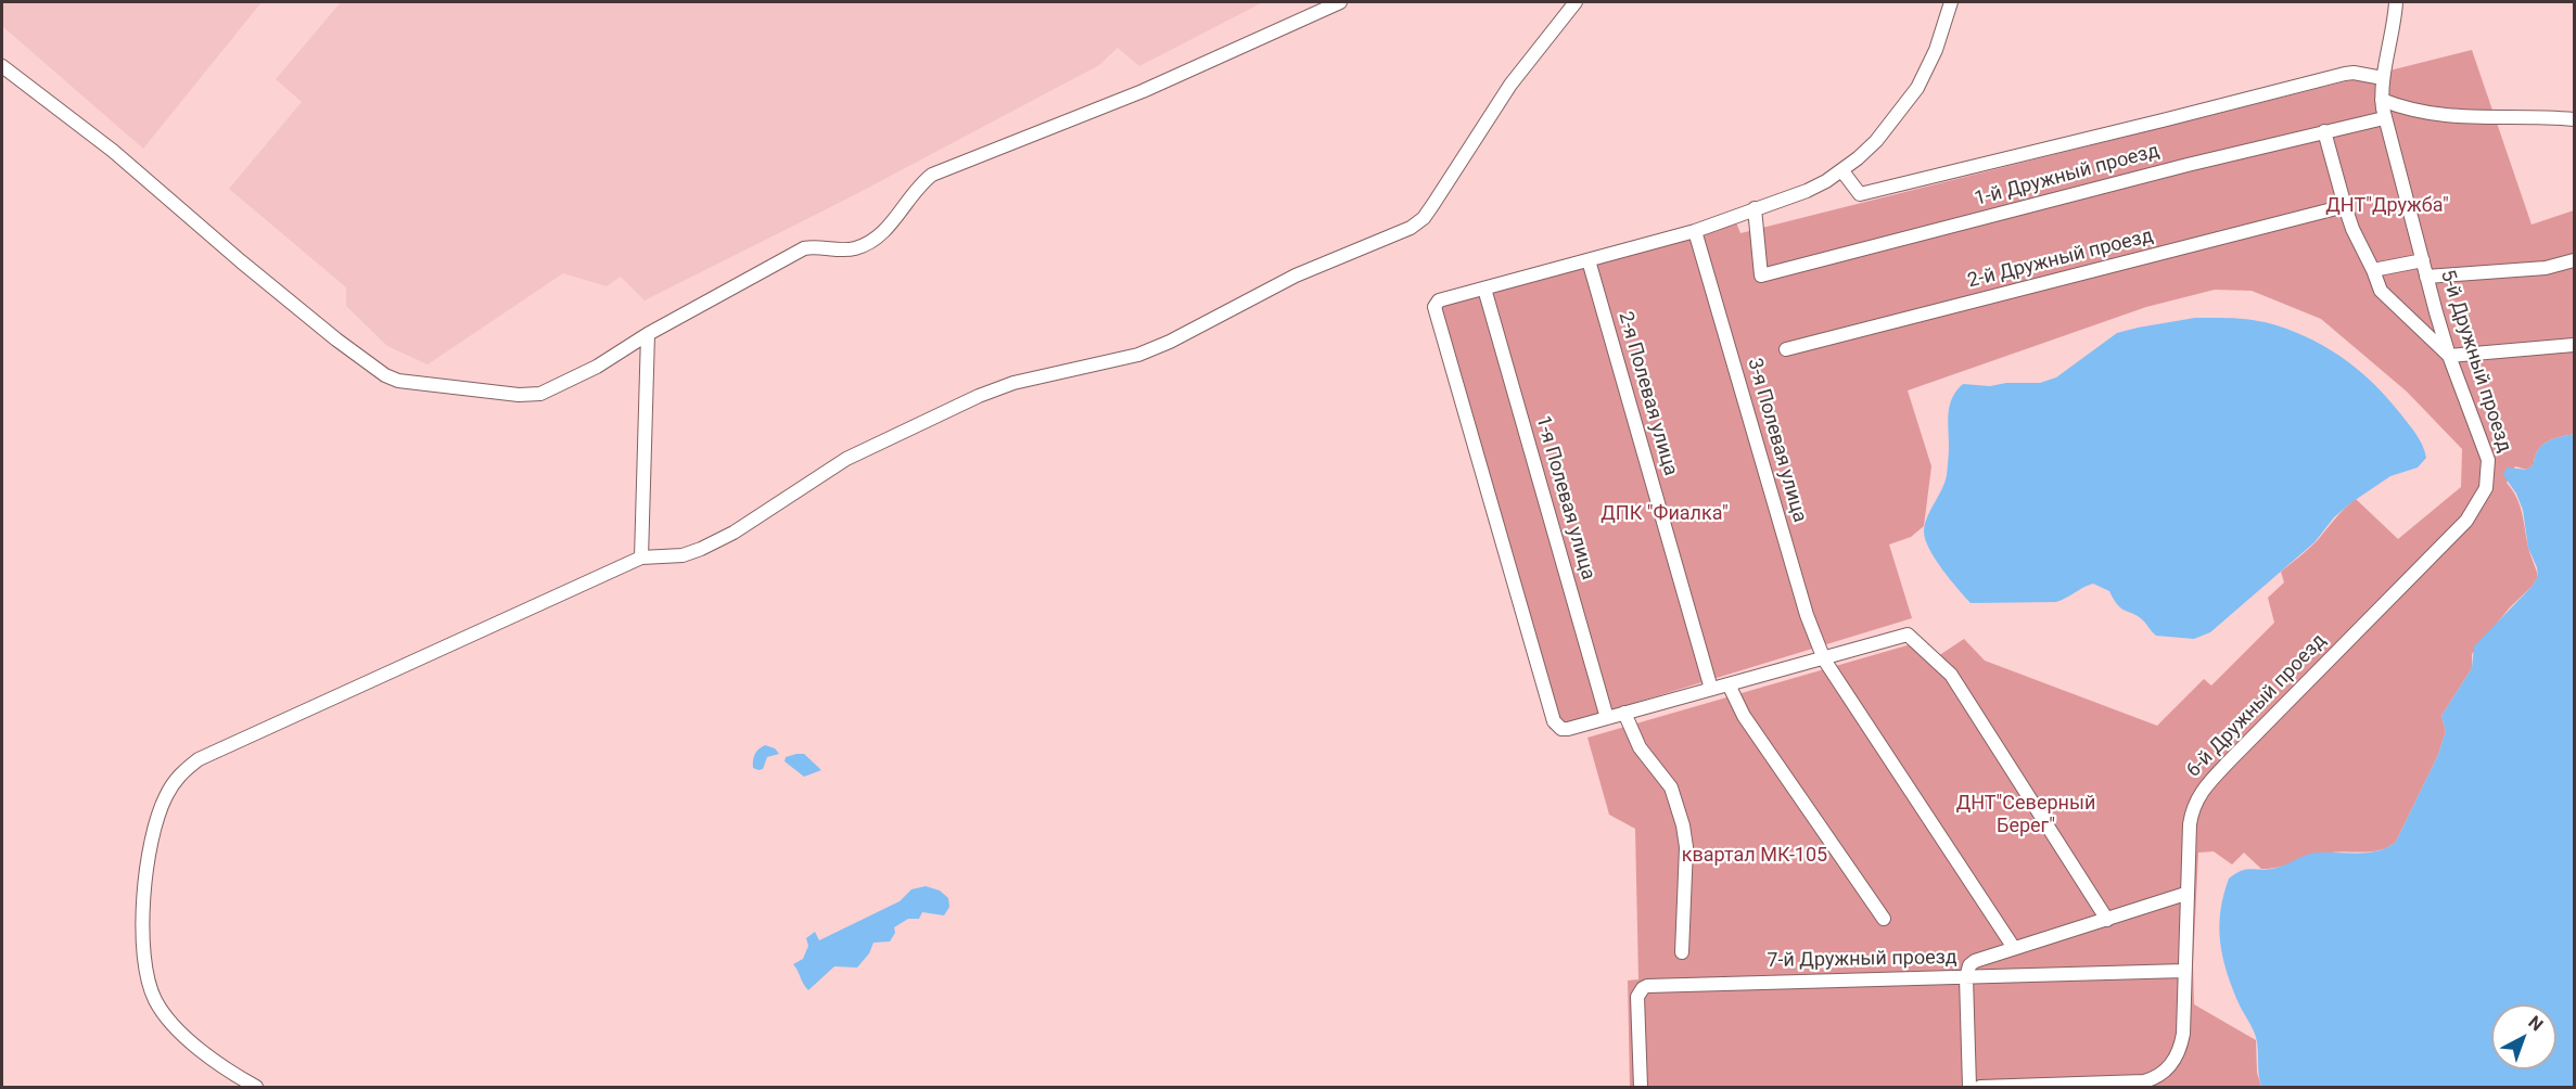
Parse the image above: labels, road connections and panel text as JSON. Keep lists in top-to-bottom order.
{
  "streets": {
    "street": [
      "1-й Дружный проезд",
      "2-й Дружный проезд",
      "5-й Дружный проезд",
      "2-я Полевая улица",
      "3-я Полевая улица",
      "1-я Полевая улица",
      "6-й Дружный проезд",
      "7-й Дружный проезд"
    ]
  },
  "crossings": [
    ["1-й Дружный проезд", "5-й Дружный проезд"],
    ["5-й Дружный проезд", "6-й Дружный проезд"],
    ["6-й Дружный проезд", "7-й Дружный проезд"]
  ],
  "parks": [
    "ДНТ\"Дружба\"",
    "ДПК \"Фиалка\"",
    "ДНТ\"Северный Берег\"",
    "квартал МК-105"
  ],
  "north": "top right"
}
